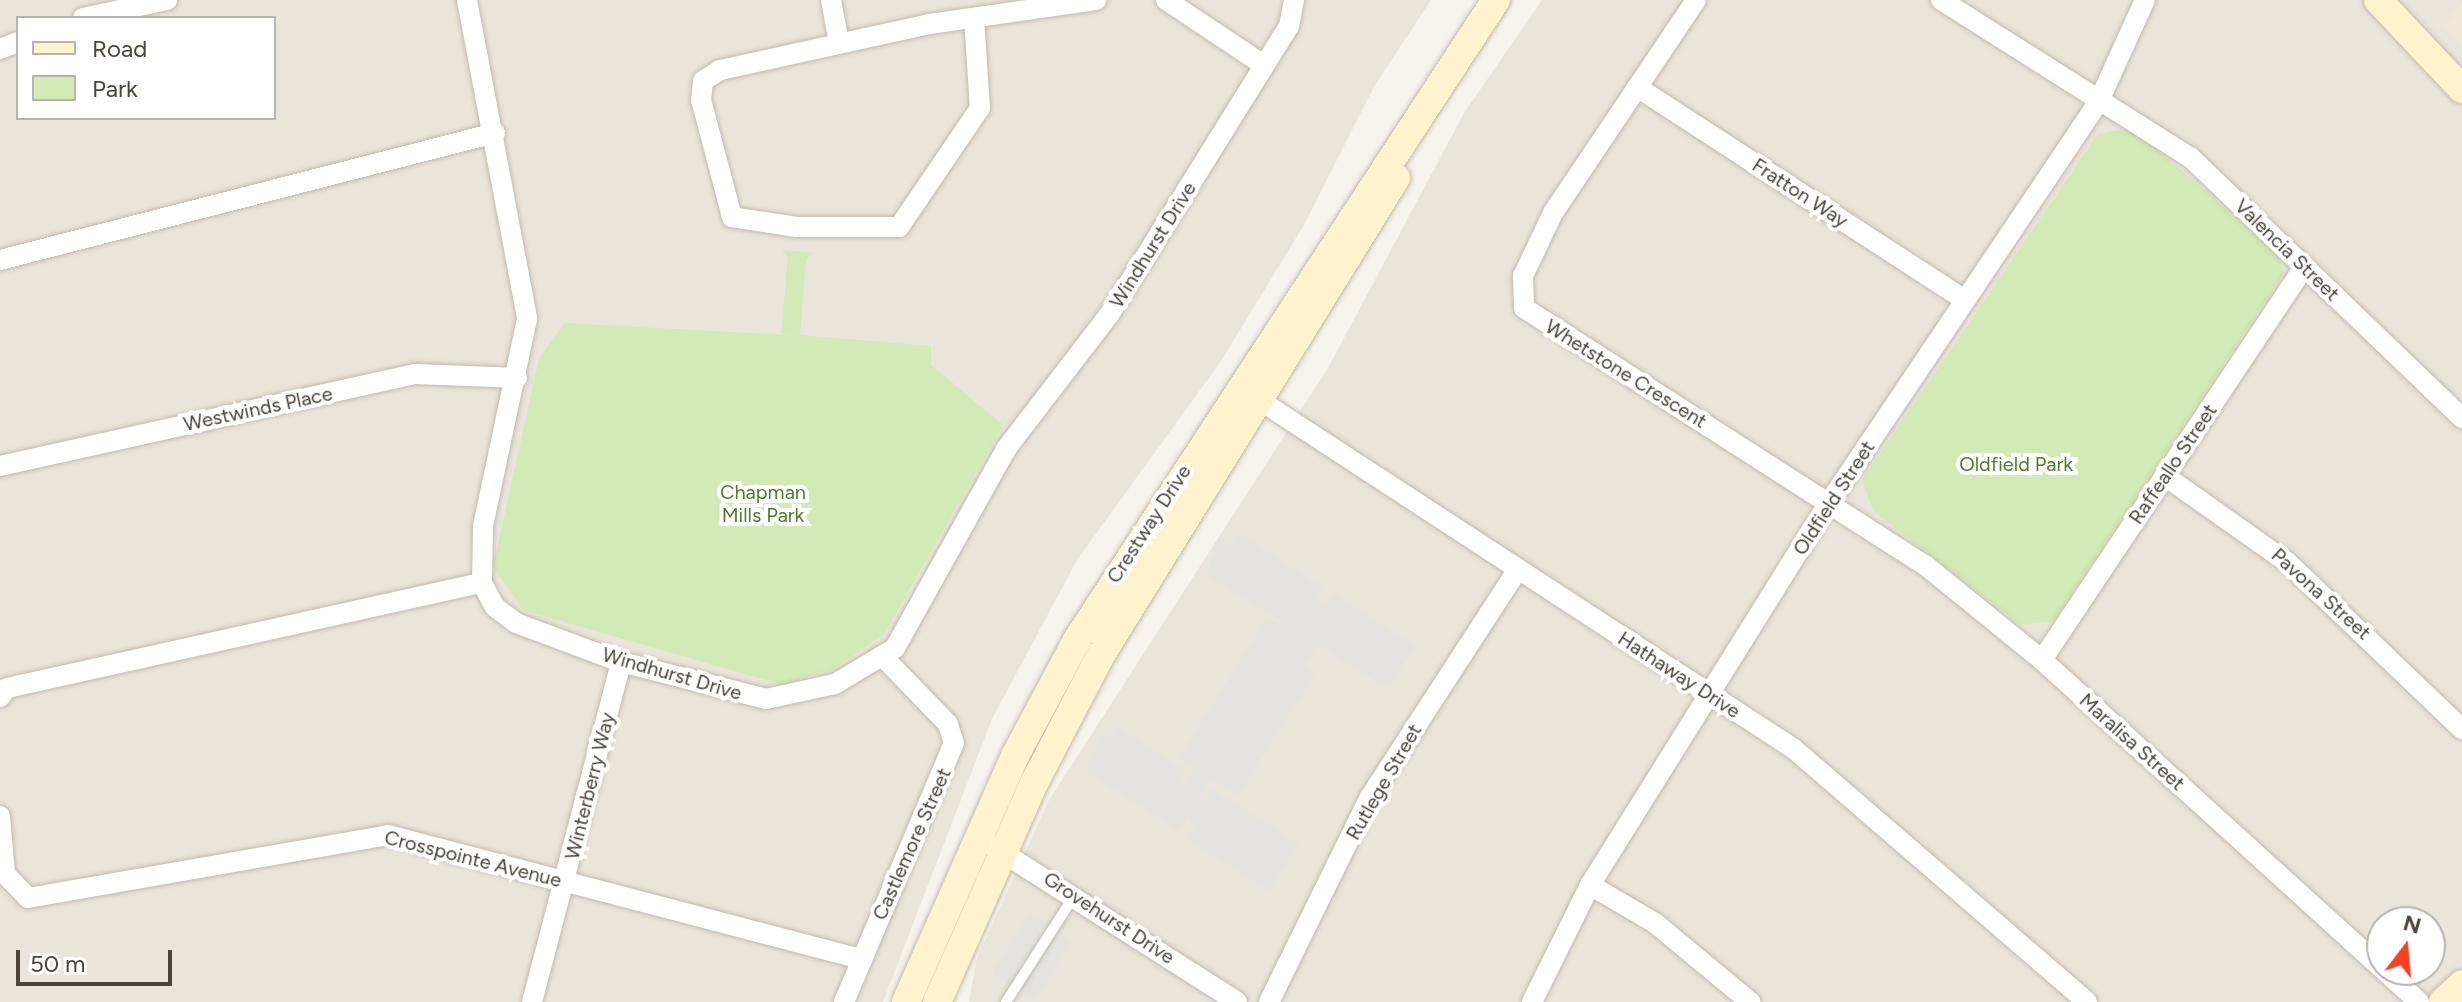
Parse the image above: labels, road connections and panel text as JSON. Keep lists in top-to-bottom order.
{
  "streets": {
    "street": [
      "Fratton Way",
      "Windhurst Drive",
      "Valencia Street",
      "Whetstone Crescent",
      "Westwinds Place",
      "Raffeallo Street",
      "Oldfield Street",
      "Crestway Drive",
      "Pavona Street",
      "Hathaway Drive",
      "Maralisa Street",
      "Rutlege Street",
      "Winterberry Way",
      "Castlemore Street",
      "Crosspointe Avenue",
      "Grovehurst Drive"
    ]
  },
  "crossings": [
    ["Fratton Way", "Whetstone Crescent"],
    ["Fratton Way", "Oldfield Street"],
    ["Windhurst Drive", "Winterberry Way"],
    ["Windhurst Drive", "Castlemore Street"],
    ["Valencia Street", "Raffeallo Street"],
    ["Valencia Street", "Oldfield Street"],
    ["Whetstone Crescent", "Oldfield Street"],
    ["Whetstone Crescent", "Maralisa Street"],
    ["Raffeallo Street", "Pavona Street"],
    ["Raffeallo Street", "Maralisa Street"],
    ["Oldfield Street", "Hathaway Drive"],
    ["Oldfield Street", "Maralisa Street"],
    ["Crestway Drive", "Hathaway Drive"],
    ["Crestway Drive", "Grovehurst Drive"],
    ["Hathaway Drive", "Rutlege Street"],
    ["Winterberry Way", "Crosspointe Avenue"],
    ["Castlemore Street", "Crosspointe Avenue"]
  ],
  "parks": ["Oldfield Park", "Chapman Mills Park"],
  "legend": ["Road", "Park"],
  "scale_bar": "50 m",
  "north": "top"
}
